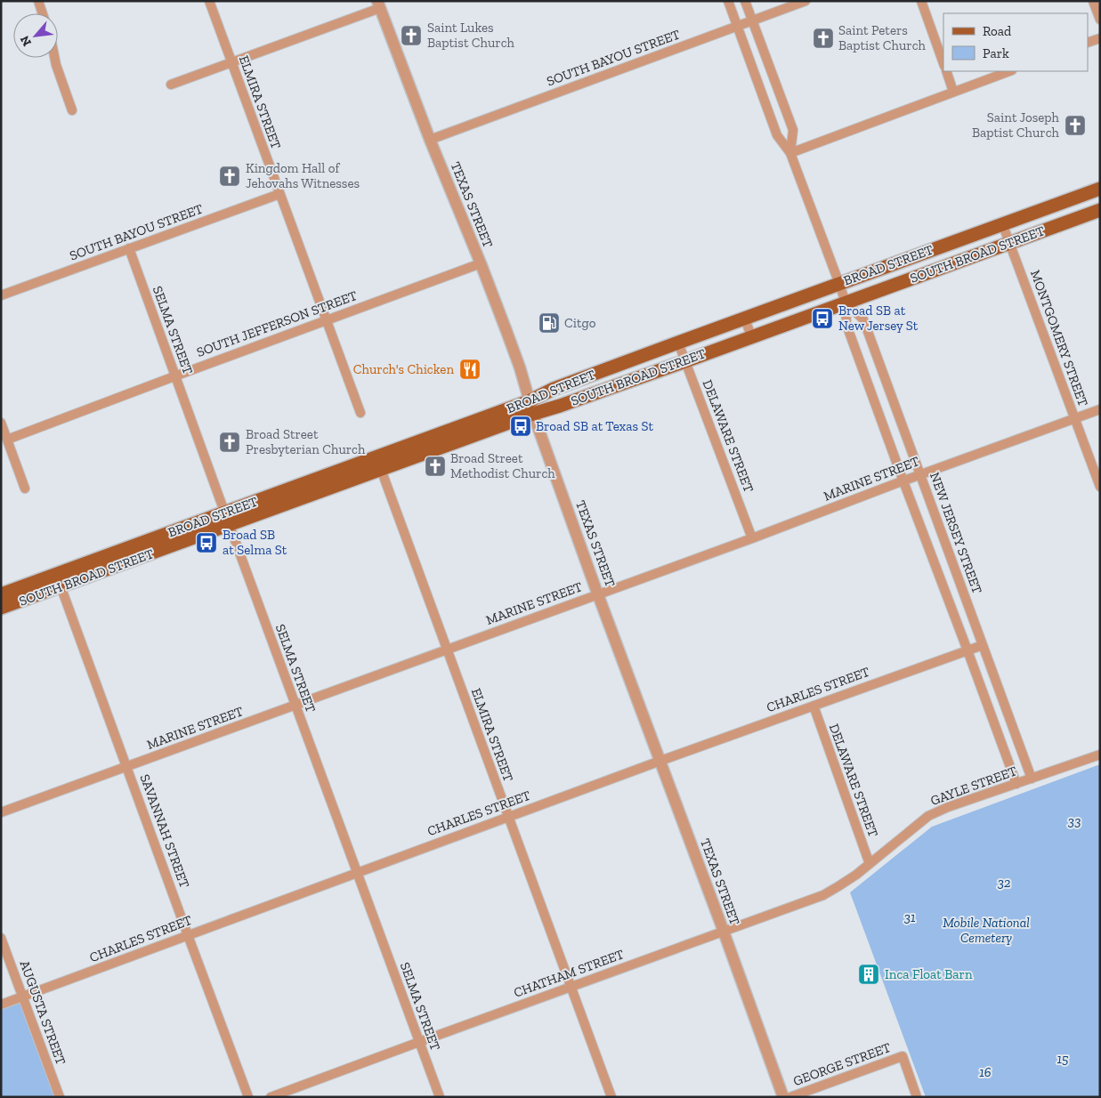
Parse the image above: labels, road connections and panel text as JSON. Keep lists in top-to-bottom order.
{
  "streets": {
    "main road": ["SOUTH BROAD STREET", "BROAD STREET"],
    "street": [
      "SOUTH BAYOU STREET",
      "ELMIRA STREET",
      "TEXAS STREET",
      "SOUTH JEFFERSON STREET",
      "SELMA STREET",
      "MONTGOMERY STREET",
      "DELAWARE STREET",
      "MARINE STREET",
      "NEW JERSEY STREET",
      "CHARLES STREET",
      "GAYLE STREET",
      "SAVANNAH STREET",
      "CHATHAM STREET",
      "AUGUSTA STREET",
      "GEORGE STREET"
    ]
  },
  "crossings": [
    ["SOUTH BAYOU STREET", "ELMIRA STREET"],
    ["SOUTH BAYOU STREET", "TEXAS STREET"],
    ["SOUTH BAYOU STREET", "SELMA STREET"],
    ["SOUTH BAYOU STREET", "NEW JERSEY STREET"],
    ["ELMIRA STREET", "SOUTH BROAD STREET"],
    ["ELMIRA STREET", "BROAD STREET"],
    ["ELMIRA STREET", "SOUTH JEFFERSON STREET"],
    ["ELMIRA STREET", "MARINE STREET"],
    ["ELMIRA STREET", "CHARLES STREET"],
    ["ELMIRA STREET", "CHATHAM STREET"],
    ["TEXAS STREET", "SOUTH BROAD STREET"],
    ["TEXAS STREET", "BROAD STREET"],
    ["TEXAS STREET", "SOUTH JEFFERSON STREET"],
    ["TEXAS STREET", "MARINE STREET"],
    ["TEXAS STREET", "CHARLES STREET"],
    ["TEXAS STREET", "CHATHAM STREET"],
    ["SOUTH BROAD STREET", "BROAD STREET"],
    ["SOUTH BROAD STREET", "SELMA STREET"],
    ["SOUTH BROAD STREET", "MONTGOMERY STREET"],
    ["SOUTH BROAD STREET", "DELAWARE STREET"],
    ["SOUTH BROAD STREET", "NEW JERSEY STREET"],
    ["SOUTH BROAD STREET", "SAVANNAH STREET"],
    ["BROAD STREET", "SELMA STREET"],
    ["BROAD STREET", "MONTGOMERY STREET"],
    ["BROAD STREET", "DELAWARE STREET"],
    ["BROAD STREET", "NEW JERSEY STREET"],
    ["BROAD STREET", "SAVANNAH STREET"],
    ["SOUTH JEFFERSON STREET", "SELMA STREET"],
    ["SELMA STREET", "MARINE STREET"],
    ["SELMA STREET", "CHARLES STREET"],
    ["SELMA STREET", "CHATHAM STREET"],
    ["MONTGOMERY STREET", "MARINE STREET"],
    ["DELAWARE STREET", "MARINE STREET"],
    ["DELAWARE STREET", "CHARLES STREET"],
    ["DELAWARE STREET", "GAYLE STREET"],
    ["DELAWARE STREET", "CHATHAM STREET"],
    ["MARINE STREET", "NEW JERSEY STREET"],
    ["MARINE STREET", "SAVANNAH STREET"],
    ["NEW JERSEY STREET", "CHARLES STREET"],
    ["NEW JERSEY STREET", "GAYLE STREET"],
    ["CHARLES STREET", "SAVANNAH STREET"],
    ["CHARLES STREET", "AUGUSTA STREET"],
    ["GAYLE STREET", "CHATHAM STREET"]
  ],
  "parks": [
    "33",
    "32",
    "31",
    "Mobile National Cemetery",
    "15",
    "16"
  ],
  "places": {
    "church": [
      "Saint Lukes Baptist Church",
      "Saint Peters Baptist Church",
      "Saint Joseph Baptist Church",
      "Kingdom Hall of Jehovahs Witnesses",
      "Broad Street Presbyterian Church",
      "Broad Street Methodist Church"
    ],
    "bus stop": ["Broad SB at New Jersey St", "Broad SB at Texas St", "Broad SB at Selma St"],
    "fuel station": ["Citgo"],
    "restaurant": ["Church's Chicken"],
    "building": ["Inca Float Barn"]
  },
  "legend": ["Road", "Park"],
  "north": "bottom left"
}
